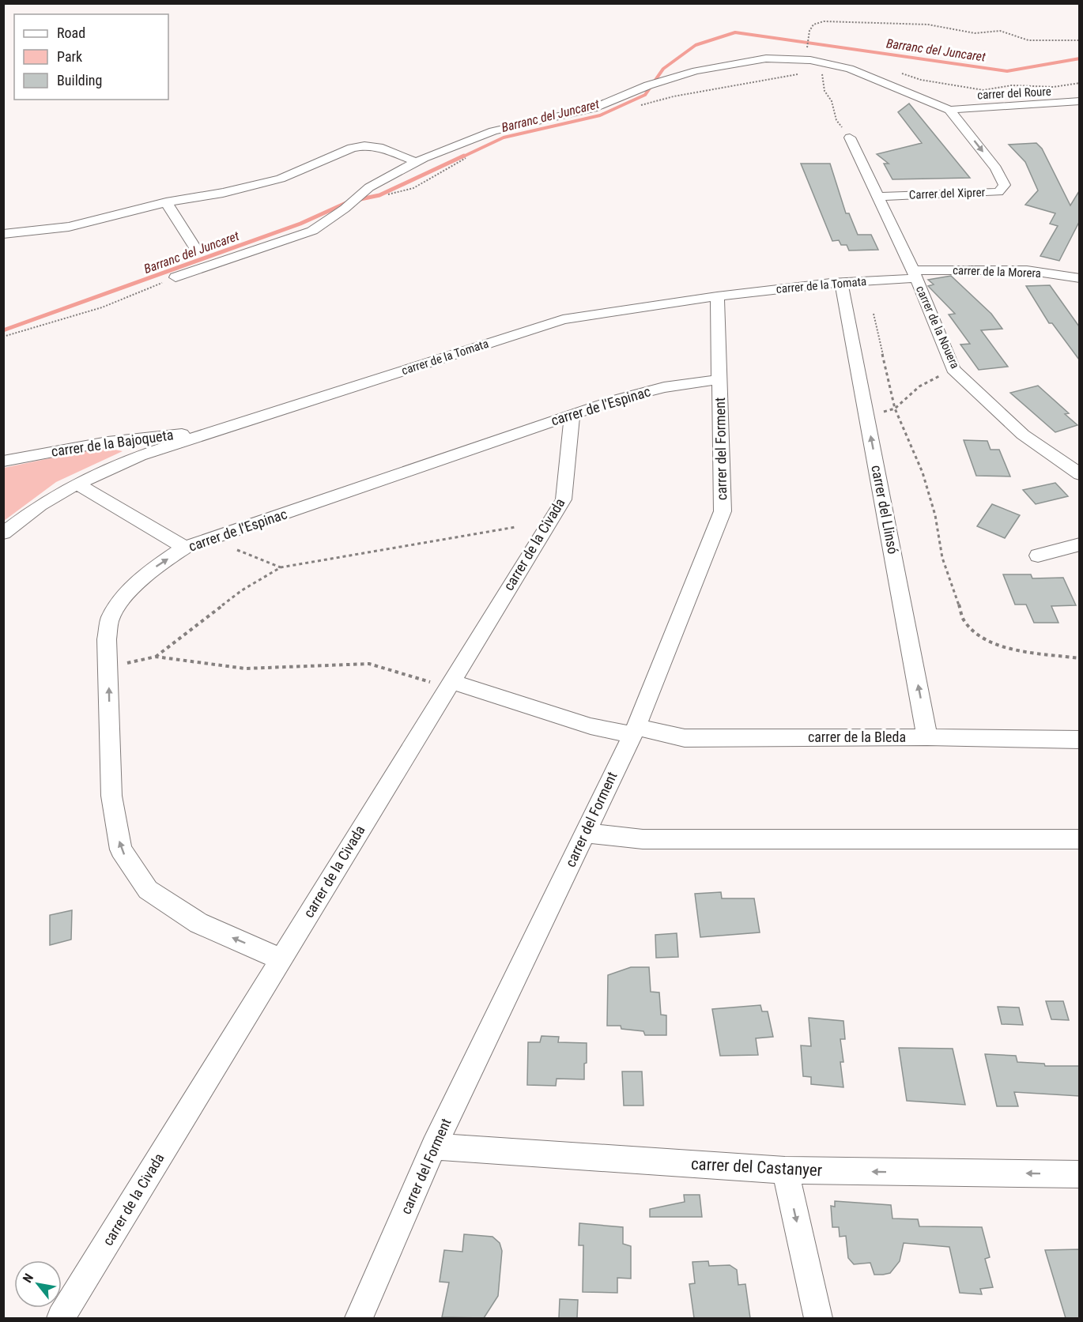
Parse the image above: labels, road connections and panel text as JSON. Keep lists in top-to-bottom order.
{
  "streets": {
    "street": [
      "carrer del Roure",
      "Carrer del Xiprer",
      "carrer de la Morera",
      "carrer de la Tomata",
      "carrer de la Nouera",
      "carrer de l'Espinac",
      "carrer de la Bajoqueta",
      "carrer del Forment",
      "carrer del Llinsó",
      "carrer de la Civada",
      "carrer de la Bleda",
      "carrer del Castanyer"
    ]
  },
  "crossings": [
    ["carrer del Roure", "Carrer del Xiprer"],
    ["Carrer del Xiprer", "carrer de la Nouera"],
    ["carrer de la Morera", "carrer de la Tomata"],
    ["carrer de la Morera", "carrer de la Nouera"],
    ["carrer de la Tomata", "carrer de la Nouera"],
    ["carrer de la Tomata", "carrer de la Bajoqueta"],
    ["carrer de la Tomata", "carrer del Forment"],
    ["carrer de la Tomata", "carrer del Llinsó"],
    ["carrer de l'Espinac", "carrer del Forment"],
    ["carrer de l'Espinac", "carrer de la Civada"],
    ["carrer del Forment", "carrer de la Bleda"],
    ["carrer del Forment", "carrer del Castanyer"],
    ["carrer del Llinsó", "carrer de la Bleda"],
    ["carrer de la Civada", "carrer de la Bleda"]
  ],
  "one_way": ["carrer del Llinsó", "carrer del Castanyer"],
  "water": ["Barranc del Juncaret"],
  "legend": ["Road", "Park", "Building"],
  "north": "top left"
}
